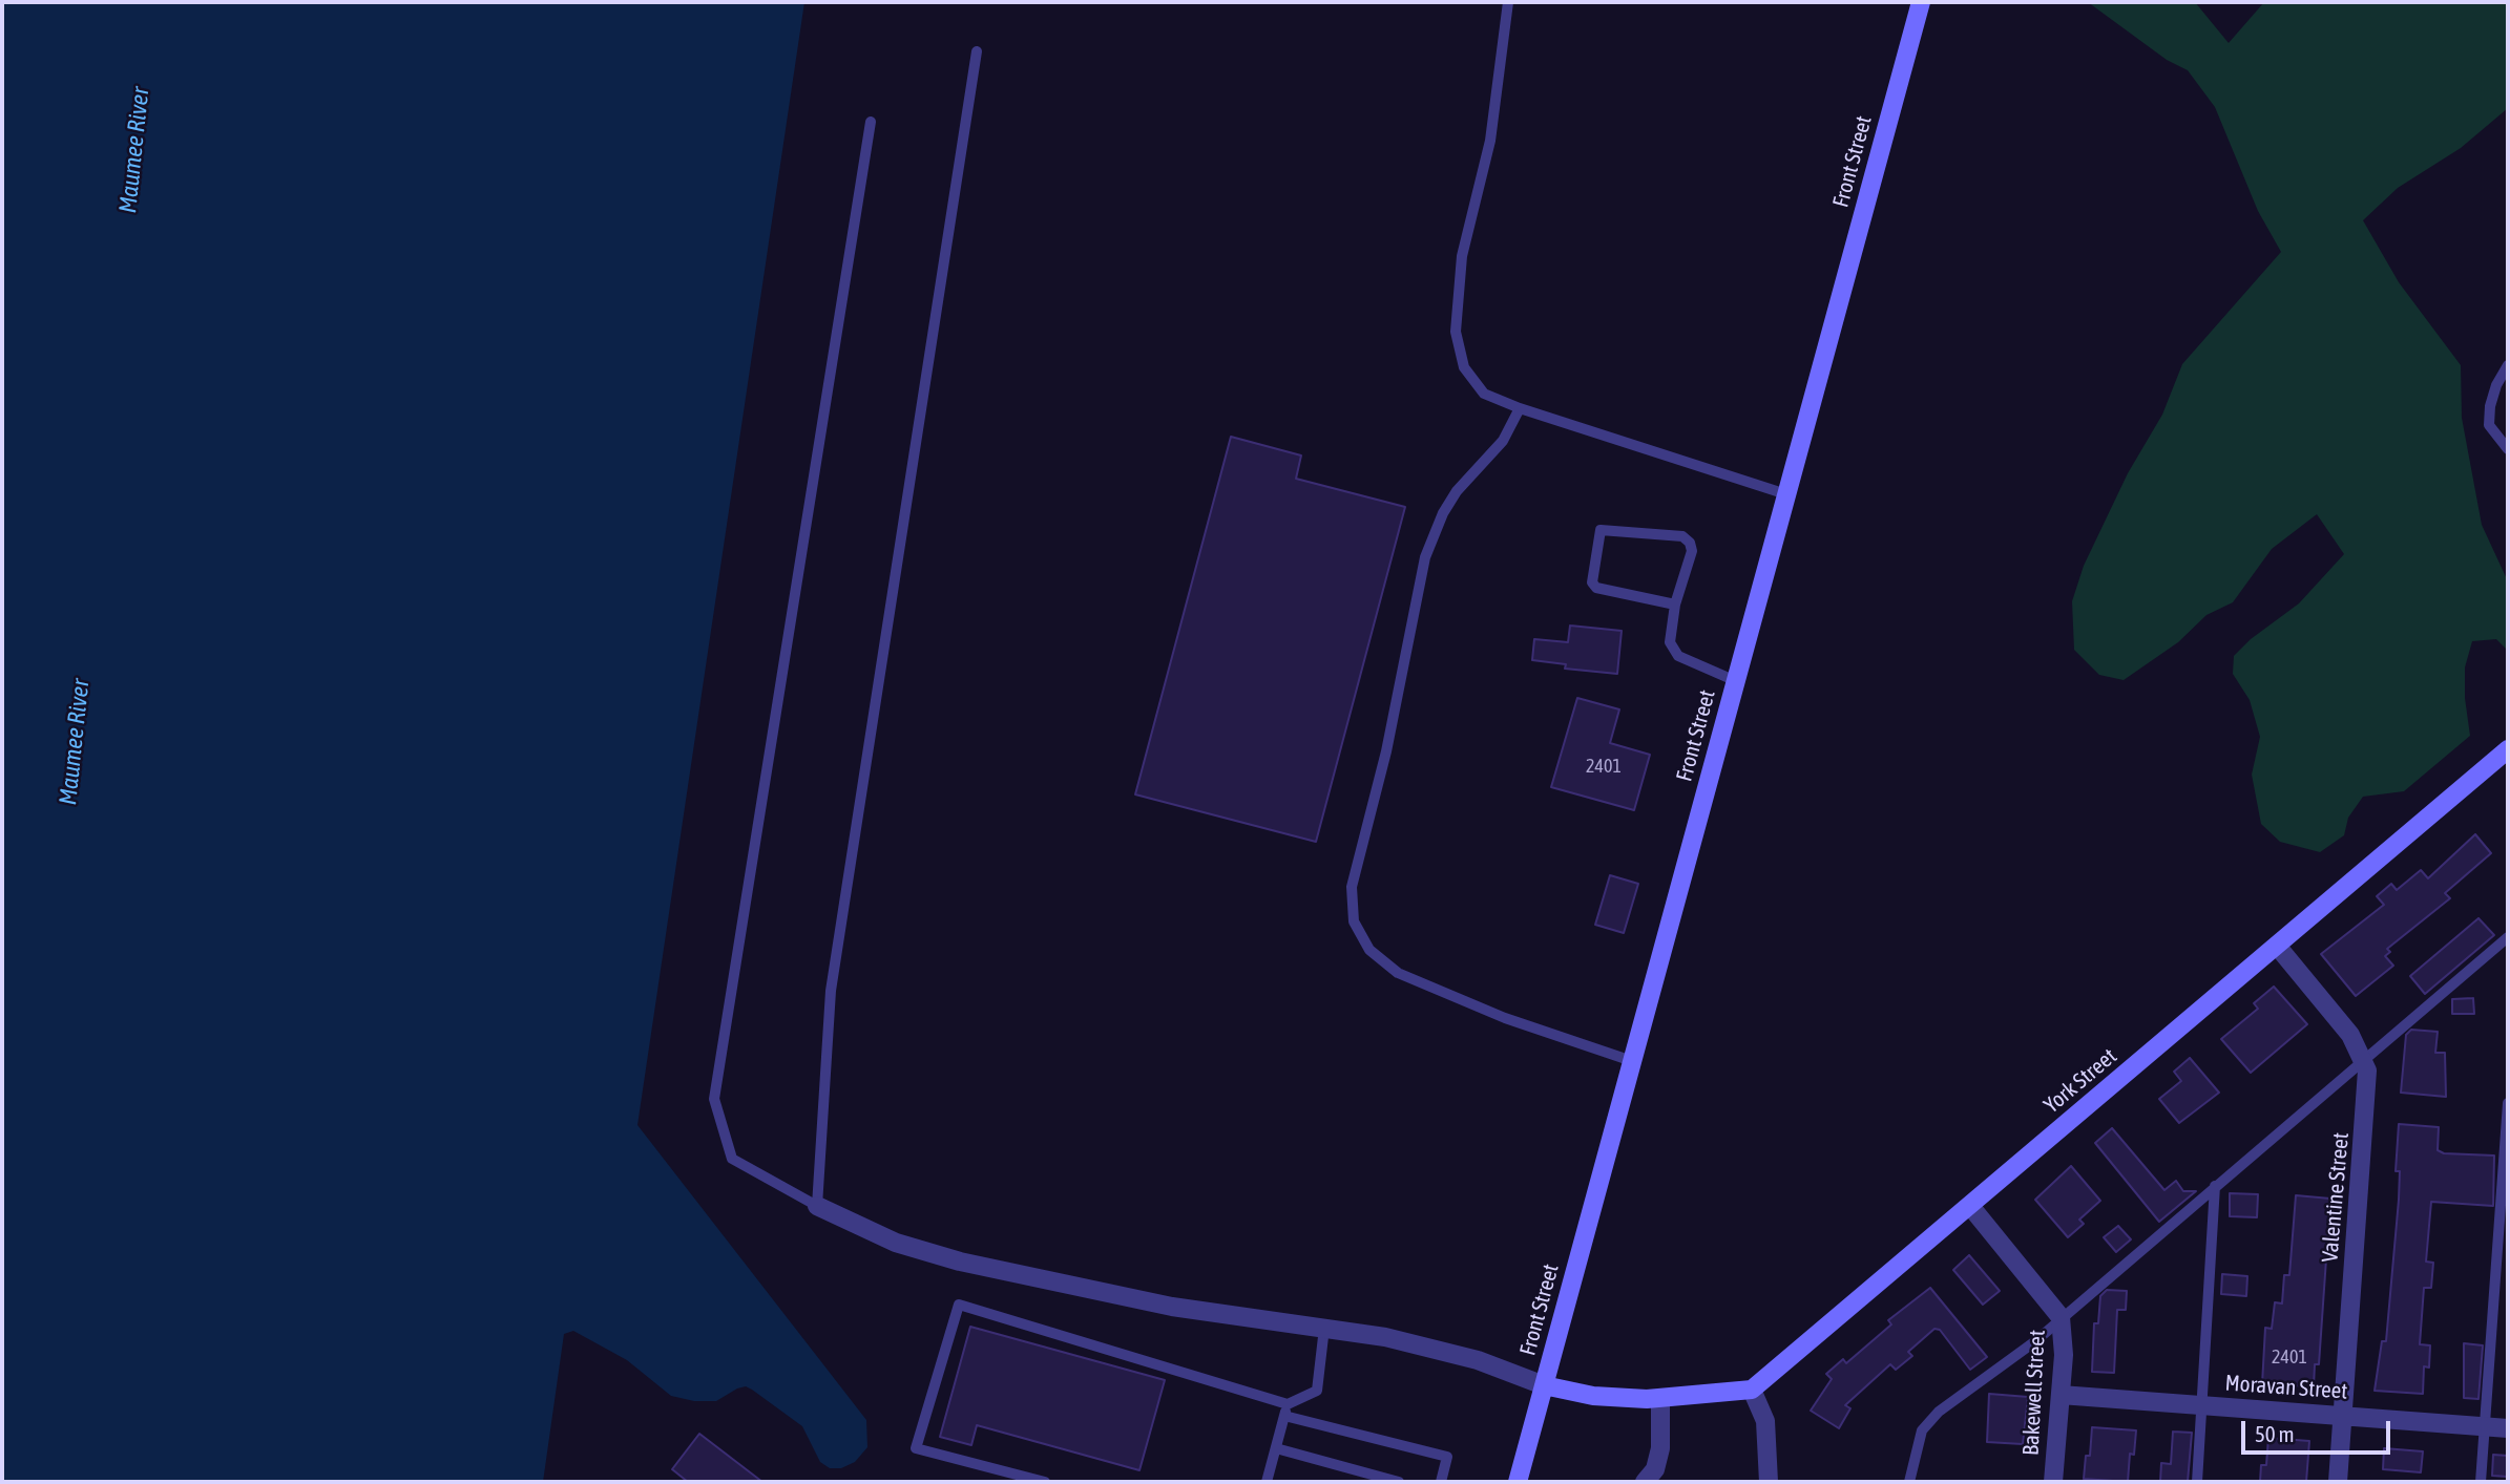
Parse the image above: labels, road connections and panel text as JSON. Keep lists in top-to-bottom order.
{
  "streets": {
    "street": [
      "Front Street",
      "York Street",
      "Valentine Street",
      "Moravan Street",
      "Bakewell Street"
    ]
  },
  "crossings": [
    ["York Street", "Valentine Street"],
    ["York Street", "Bakewell Street"],
    ["Valentine Street", "Moravan Street"],
    ["Moravan Street", "Bakewell Street"]
  ],
  "water": ["Maumee River"],
  "house_numbers": ["2401", "2401"],
  "scale_bar": "50 m"
}
